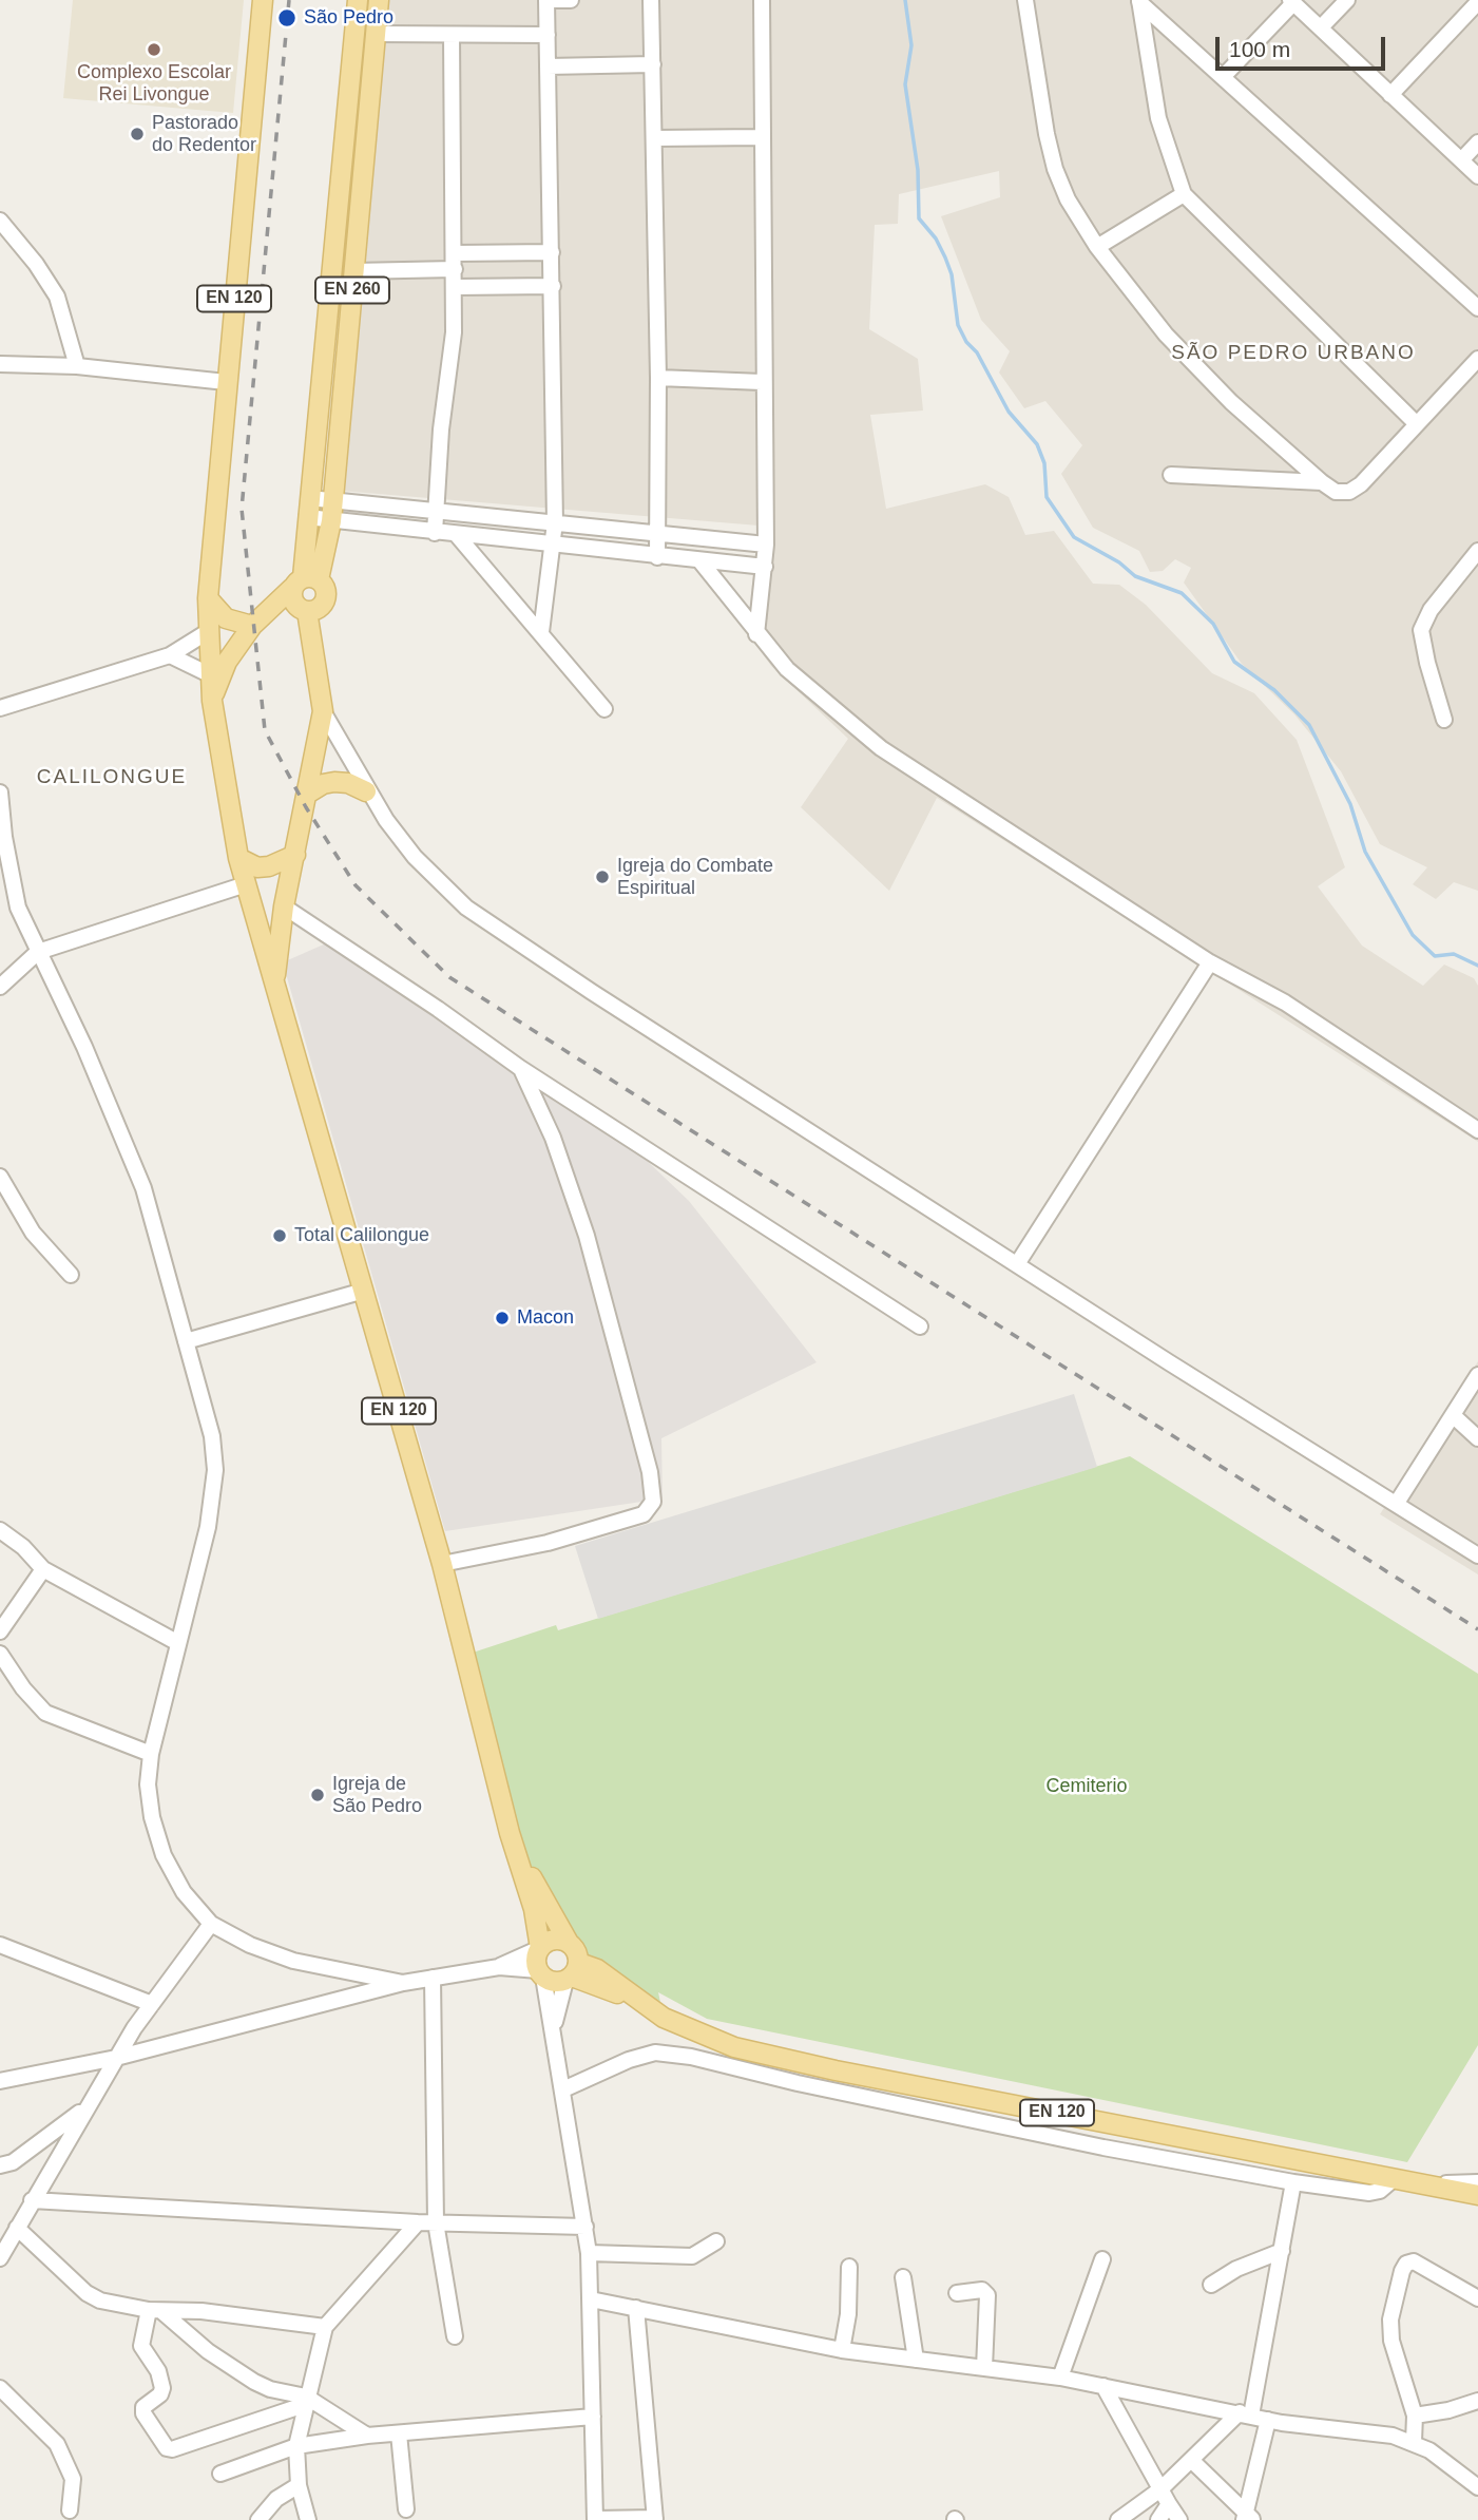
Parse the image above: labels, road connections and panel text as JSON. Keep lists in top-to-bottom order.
{
  "streets": {
    "main road": ["EN 260", "EN 120"]
  },
  "crossings": [
    ["EN 260", "EN 120"]
  ],
  "districts": ["SÃO PEDRO URBANO", "CALILONGUE"],
  "parks": ["Cemiterio"],
  "places": [
    "São Pedro",
    "Complexo Escolar Rei Livongue",
    "Pastorado do Redentor",
    "Igreja do Combate Espiritual",
    "Total Calilongue",
    "Macon",
    "Igreja de São Pedro"
  ],
  "scale_bar": "100 m"
}
